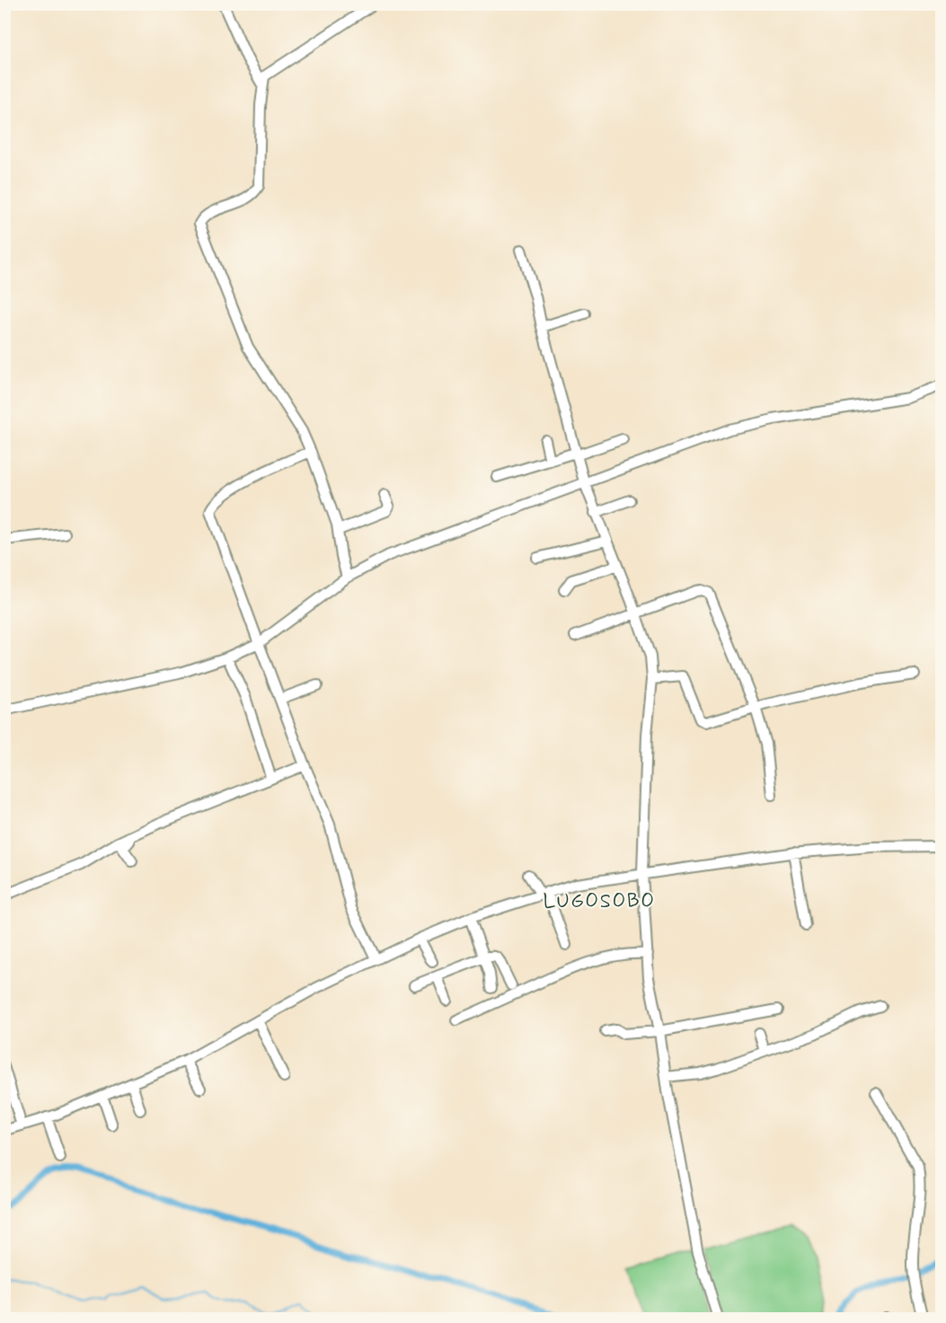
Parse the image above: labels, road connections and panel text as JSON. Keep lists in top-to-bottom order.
{
  "districts": ["LUGOSOBO"]
}
